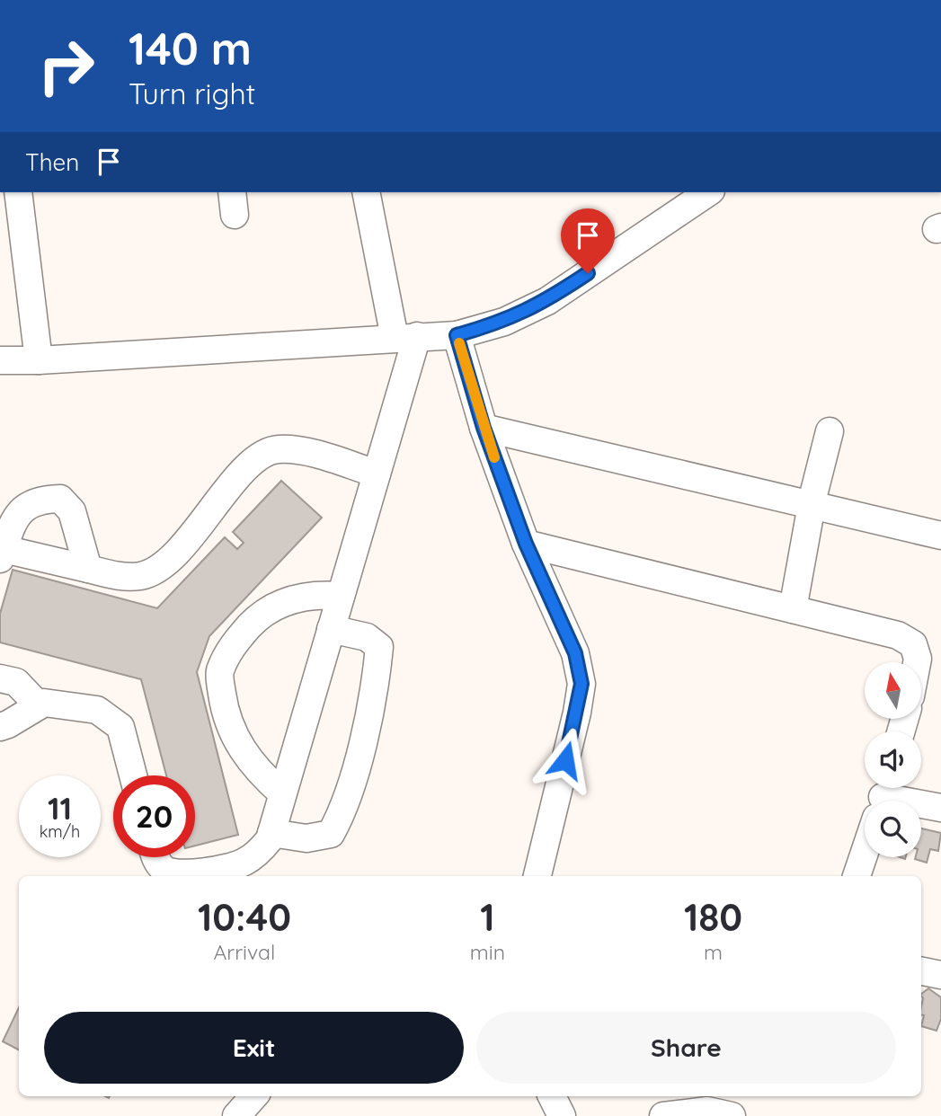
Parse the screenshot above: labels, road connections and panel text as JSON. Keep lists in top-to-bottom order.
{
  "north": "top",
  "page": {
    "turn": ["140 m", "Turn right"],
    "then": "Then",
    "speed": "11 km/h",
    "limit": "20",
    "eta": [
      "10:40",
      "Arrival",
      "1",
      "min",
      "180",
      "m"
    ],
    "buttons": ["Exit", "Share"]
  }
}
